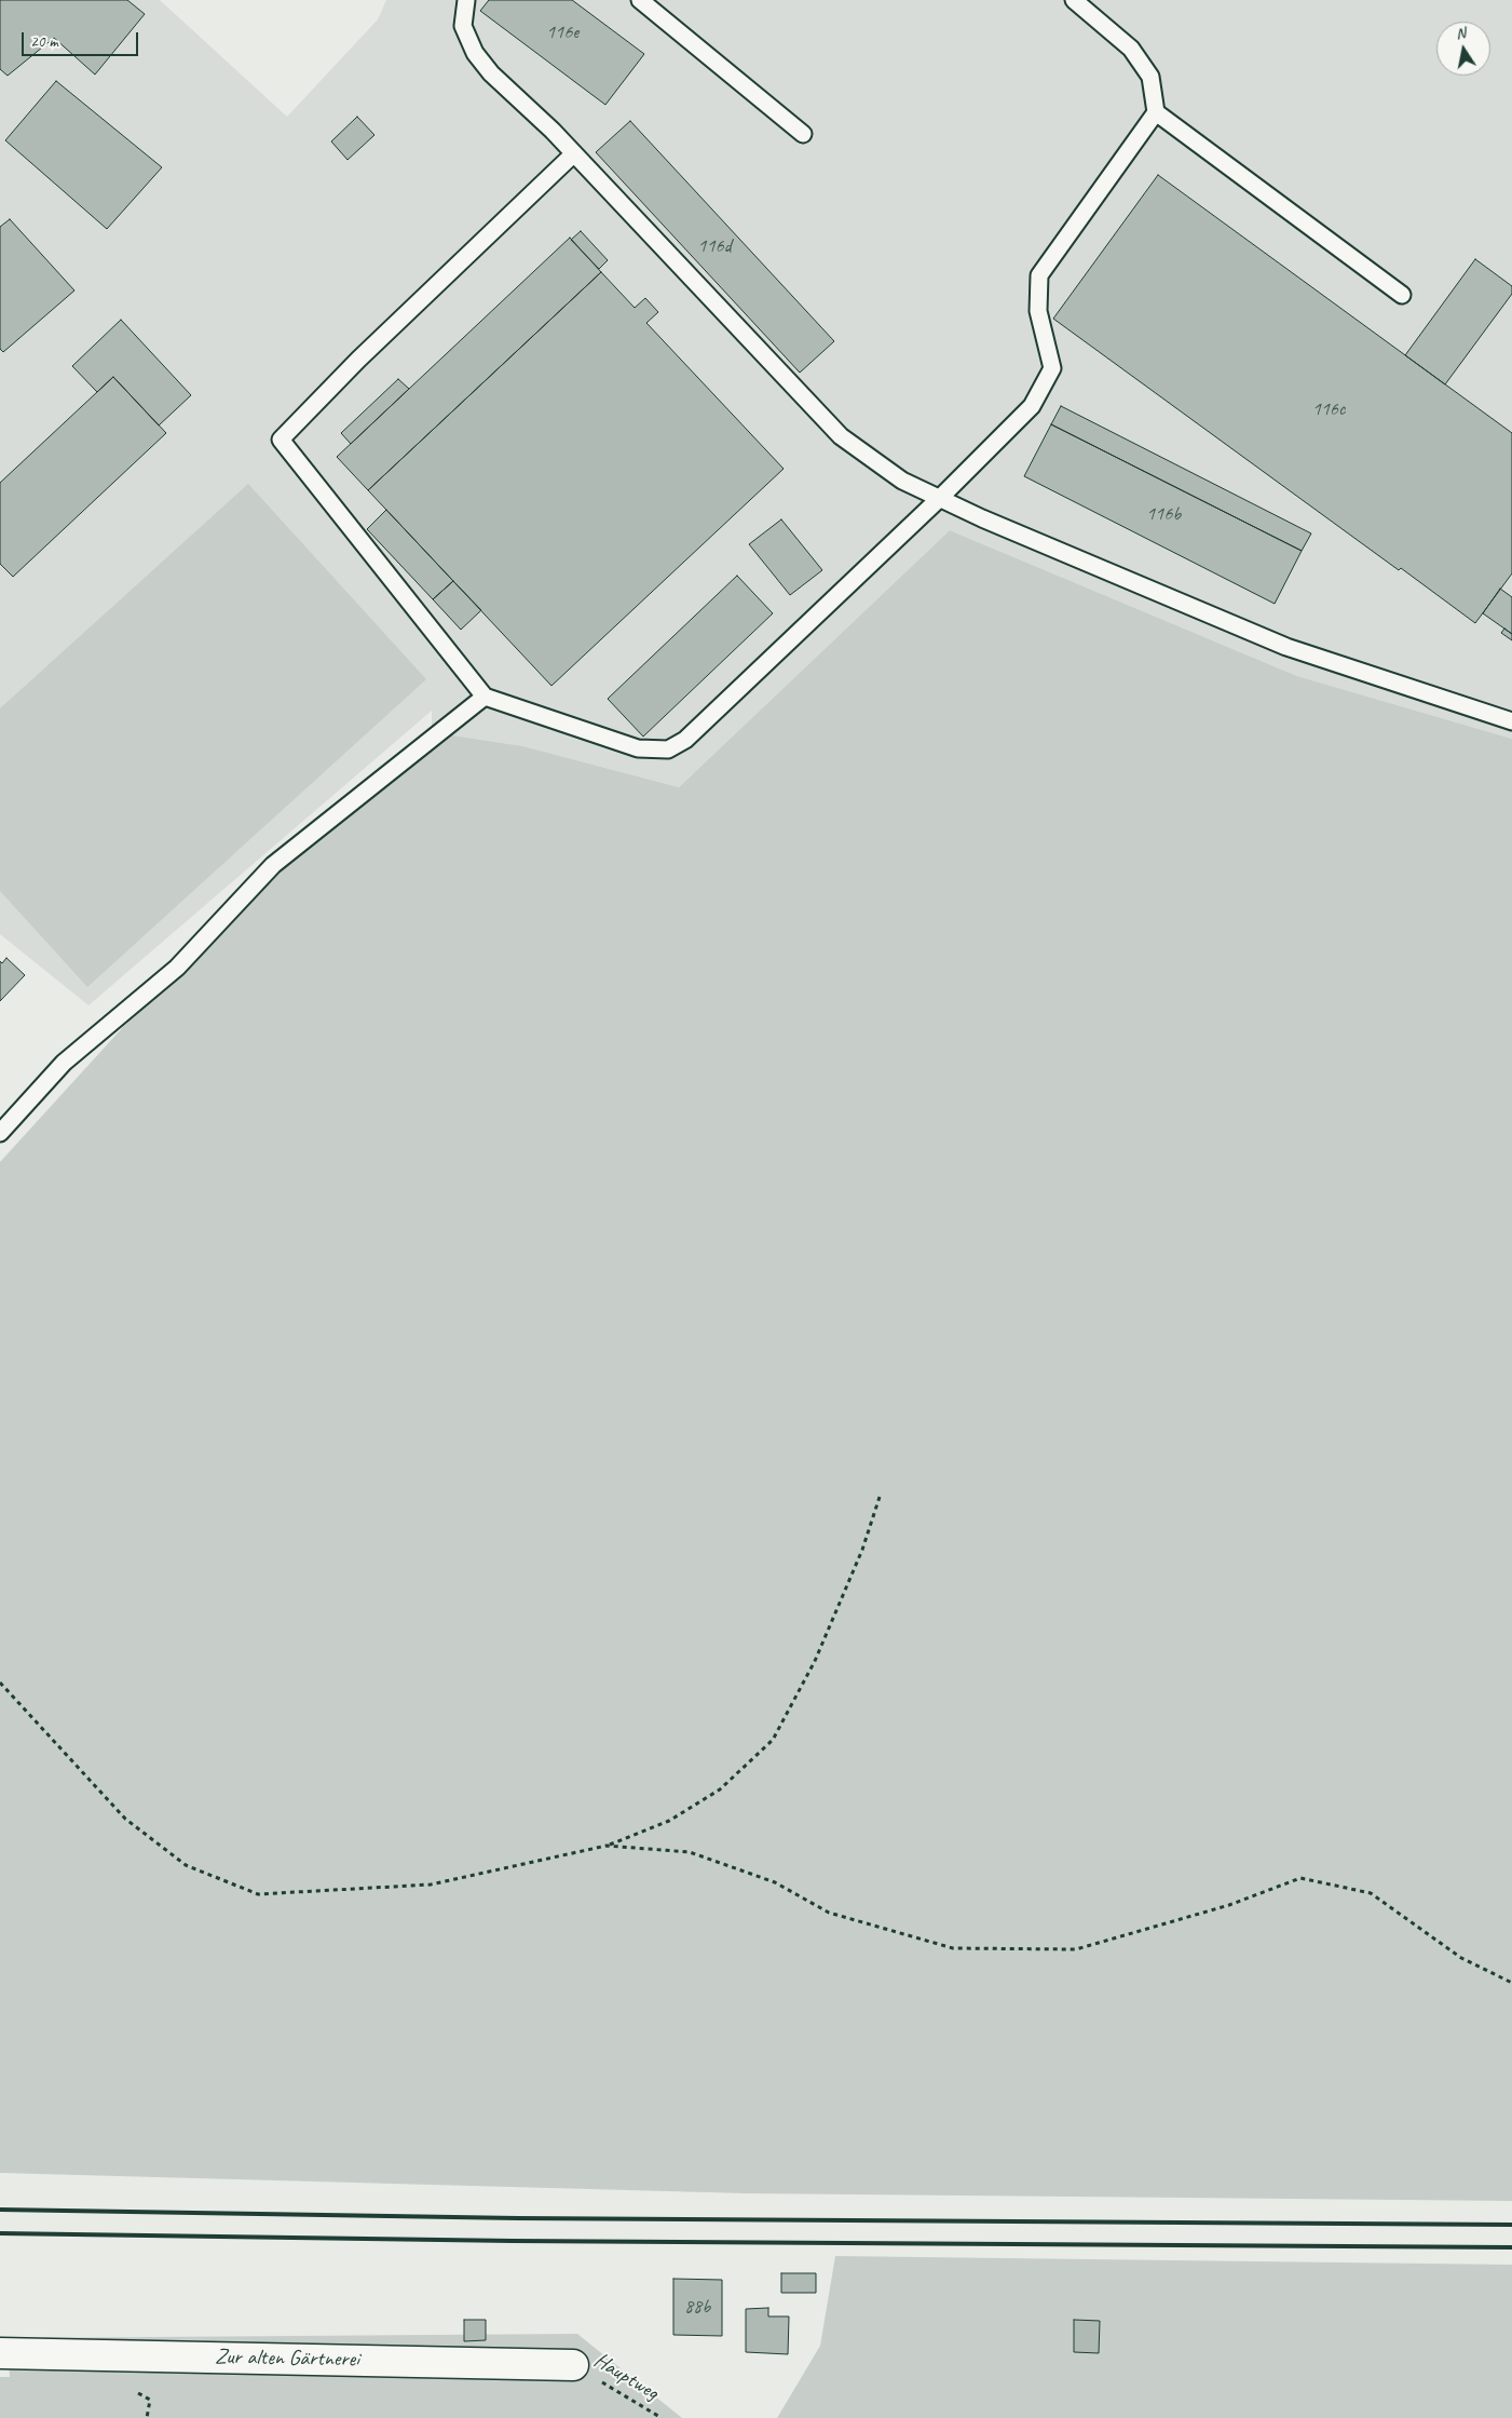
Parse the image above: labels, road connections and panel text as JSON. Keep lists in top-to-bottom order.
{
  "streets": {
    "street": ["Zur alten Gärtnerei"],
    "path": ["Hauptweg"]
  },
  "crossings": [
    ["Zur alten Gärtnerei", "Hauptweg"]
  ],
  "house_numbers": [
    "116e",
    "116d",
    "116c",
    "116b",
    "88b"
  ],
  "scale_bar": "20 m",
  "north": "top"
}
